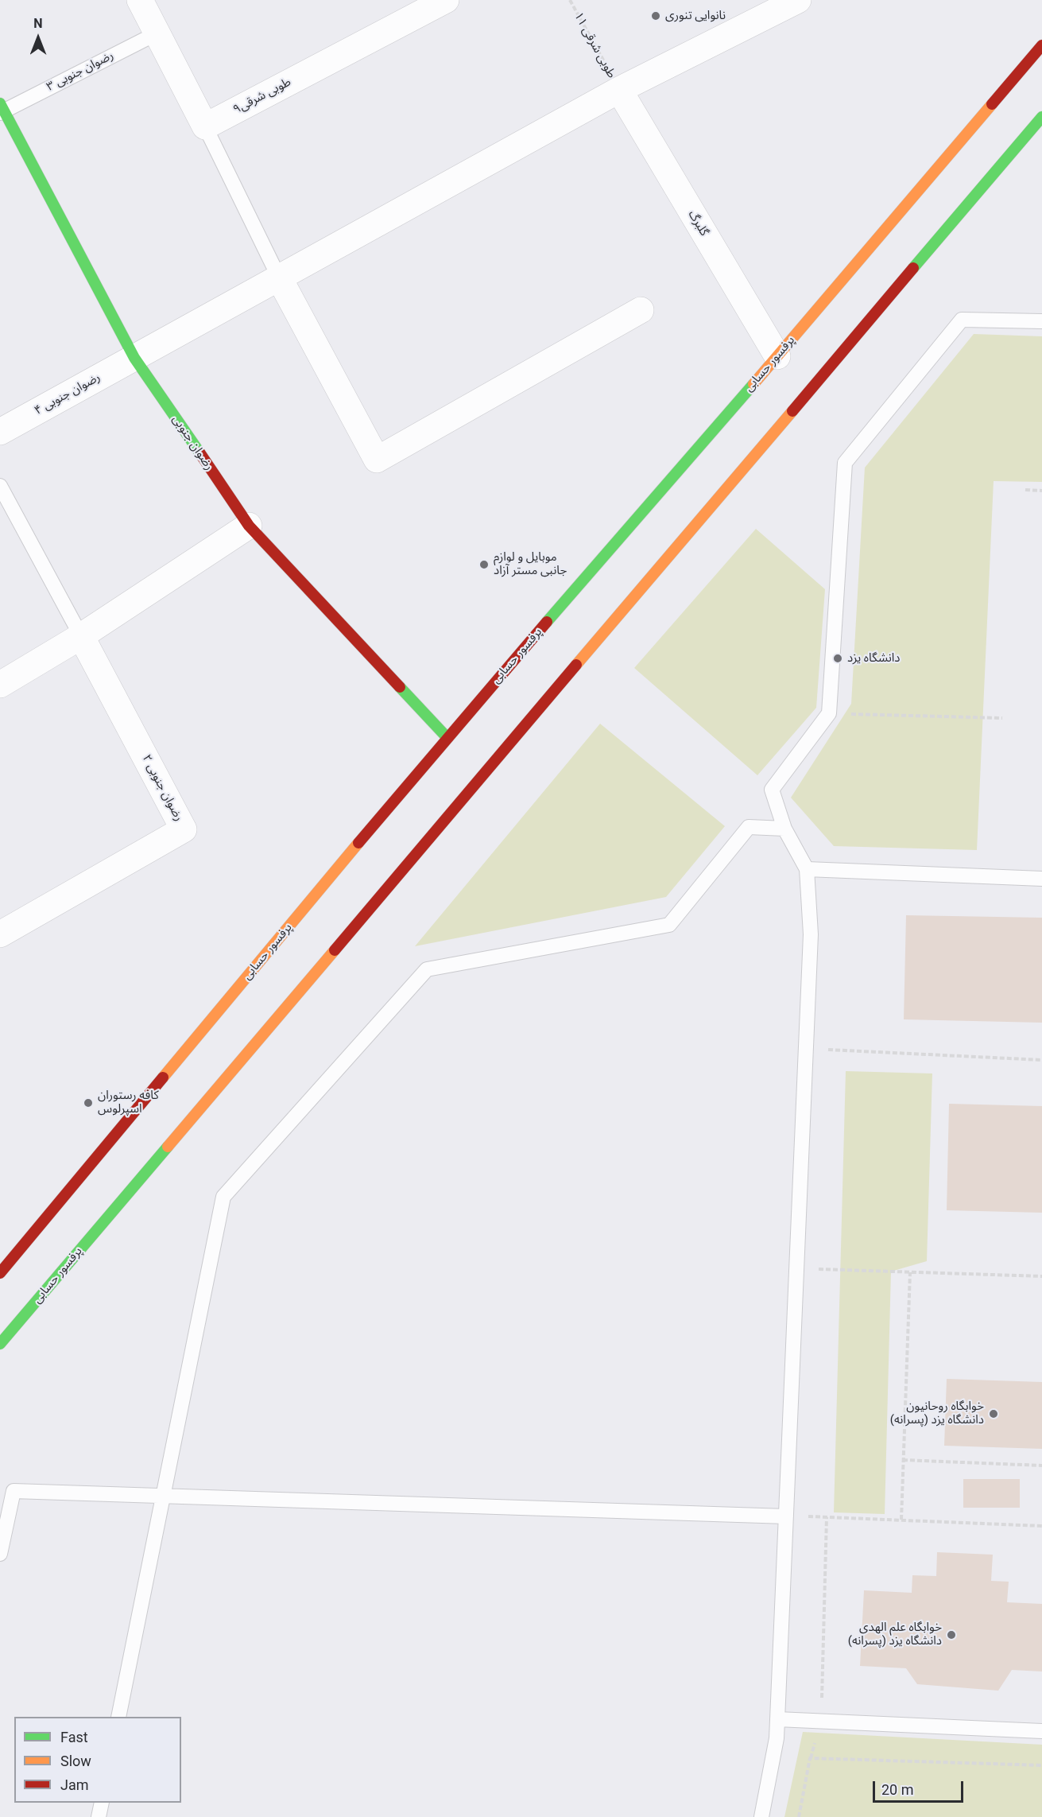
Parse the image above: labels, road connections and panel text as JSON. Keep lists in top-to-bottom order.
{
  "streets": {
    "main road": ["پرفسور حسابی", "رضوان جنوبی"],
    "street": [
      "طوبی شرقی۹",
      "گلبرگ",
      "رضوان جنوبی ۴",
      "رضوان جنوبی ۲"
    ],
    "lane": ["رضوان جنوبی ۳"],
    "path": ["طوبی شرقی ۱۱"]
  },
  "crossings": [
    ["طوبی شرقی ۱۱", "گلبرگ"],
    ["طوبی شرقی ۱۱", "رضوان جنوبی ۴"],
    ["رضوان جنوبی ۳", "رضوان جنوبی"],
    ["گلبرگ", "پرفسور حسابی"],
    ["گلبرگ", "رضوان جنوبی ۴"],
    ["پرفسور حسابی", "رضوان جنوبی"],
    ["رضوان جنوبی ۴", "رضوان جنوبی"]
  ],
  "places": [
    "نانوایی تنوری",
    "موبایل و لوازم جانبی مستر آزاد",
    "دانشگاه یزد",
    "کافه رستوران اسپرلوس",
    "خوابگاه روحانیون (پسرانه) دانشگاه یزد",
    "خوابگاه علم الهدی (پسرانه) دانشگاه یزد"
  ],
  "legend": ["Fast", "Slow", "Jam"],
  "scale_bar": "20 m",
  "north": "top"
}
